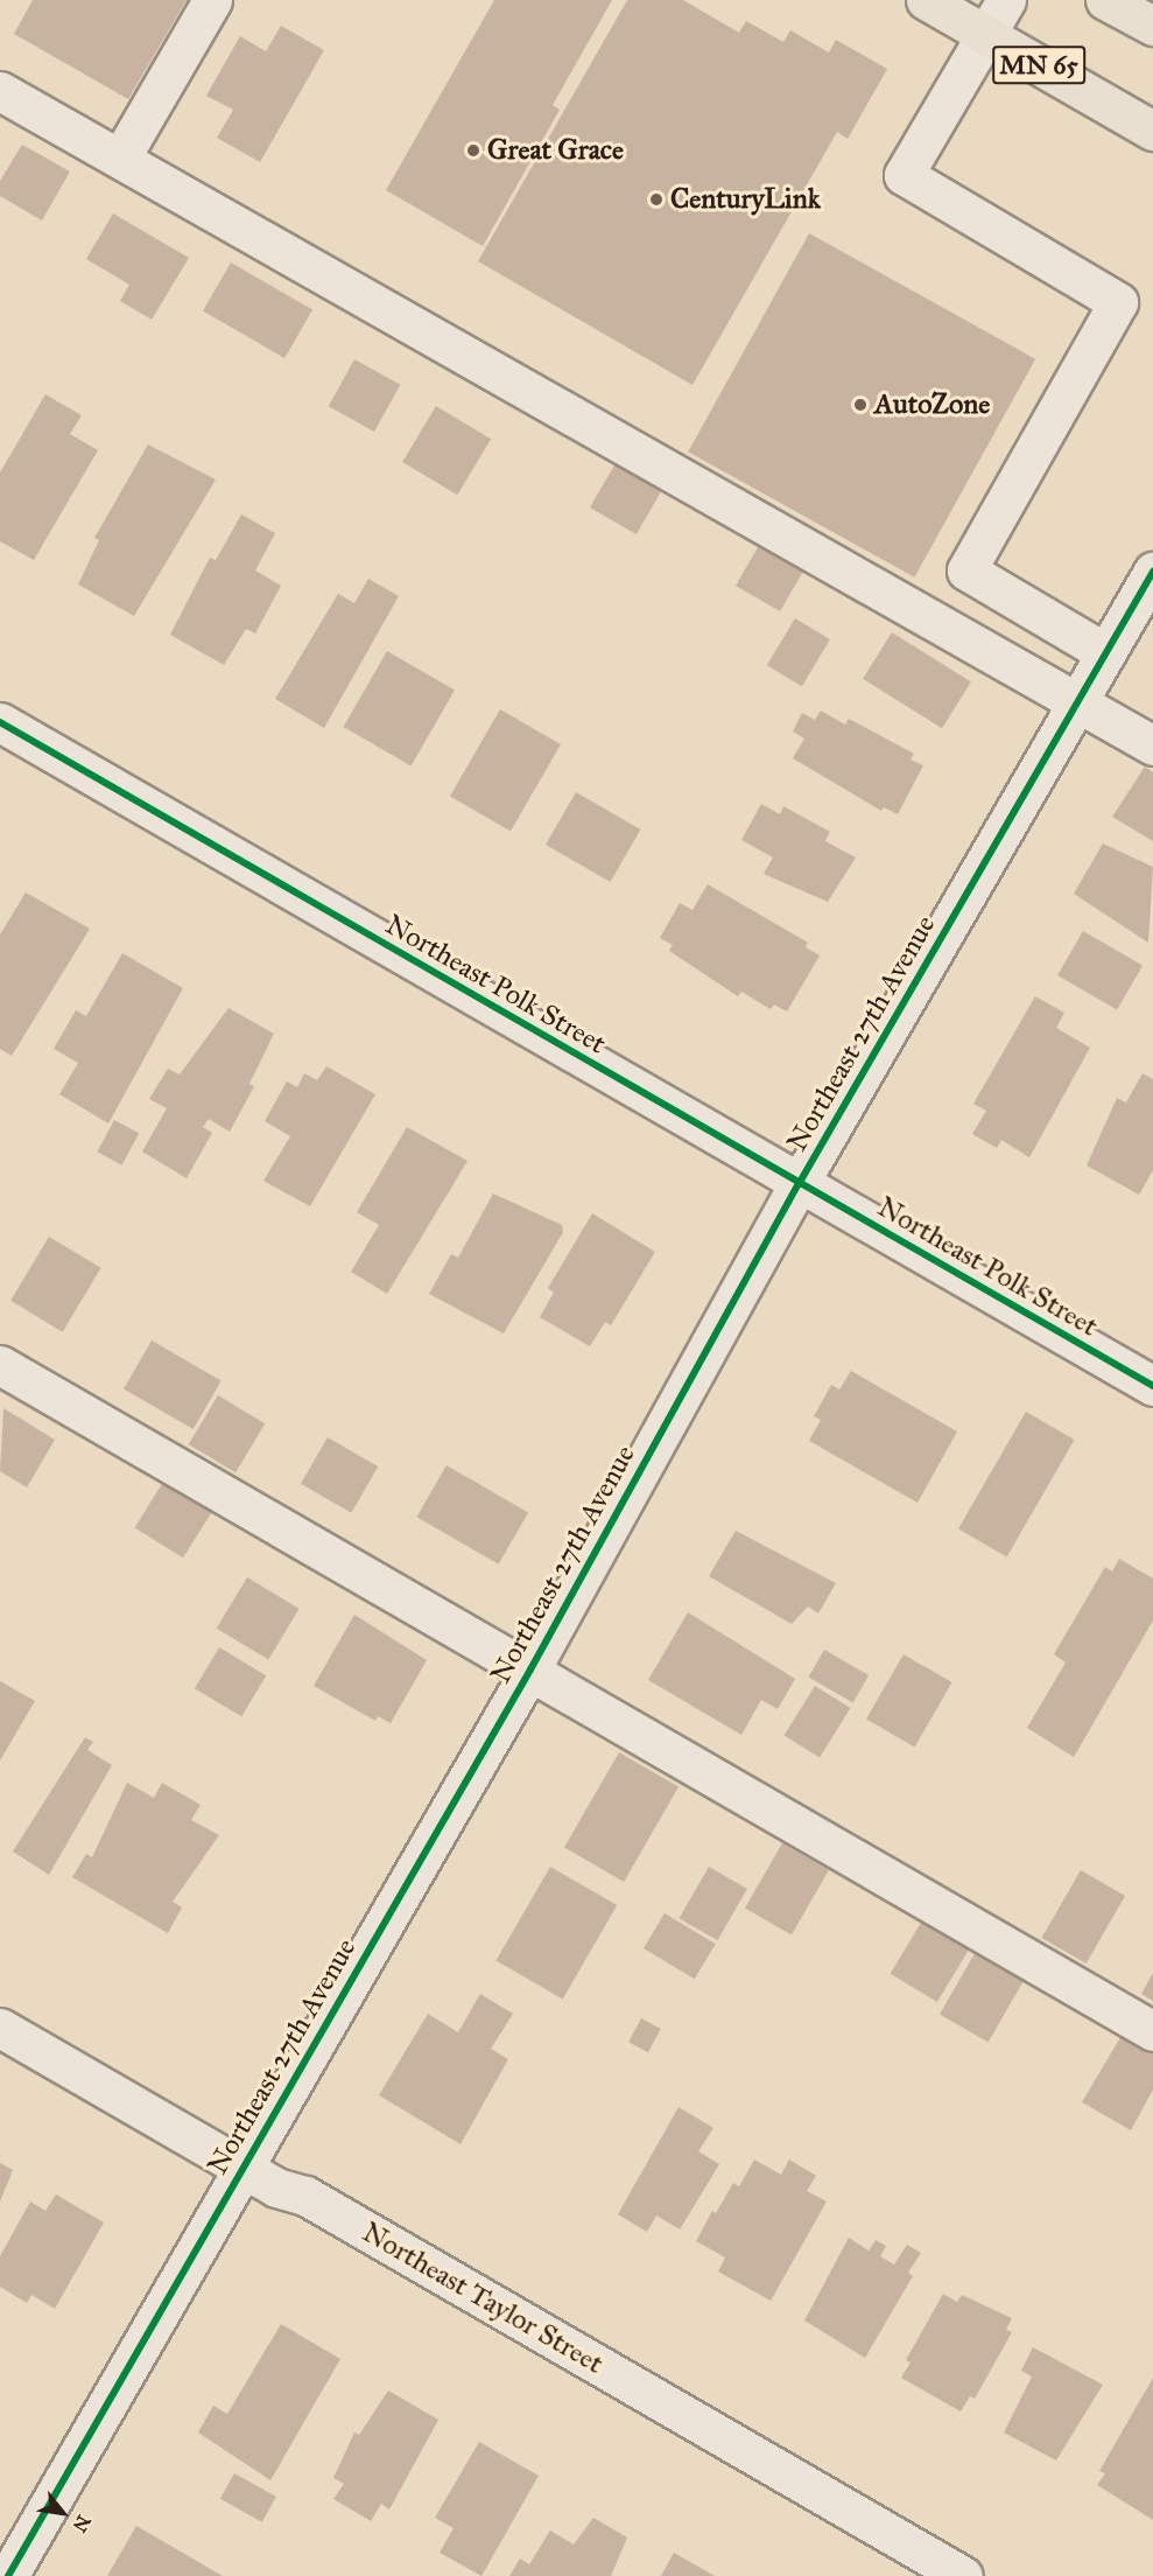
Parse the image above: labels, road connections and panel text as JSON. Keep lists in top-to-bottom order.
{
  "streets": {
    "main road": ["MN 65"],
    "street": ["Northeast Polk Street", "Northeast 27th Avenue", "Northeast Taylor Street"]
  },
  "crossings": [
    ["Northeast Polk Street", "Northeast 27th Avenue"],
    ["Northeast 27th Avenue", "Northeast Taylor Street"]
  ],
  "places": ["Great Grace", "CenturyLink", "AutoZone"],
  "north": "bottom right"
}
